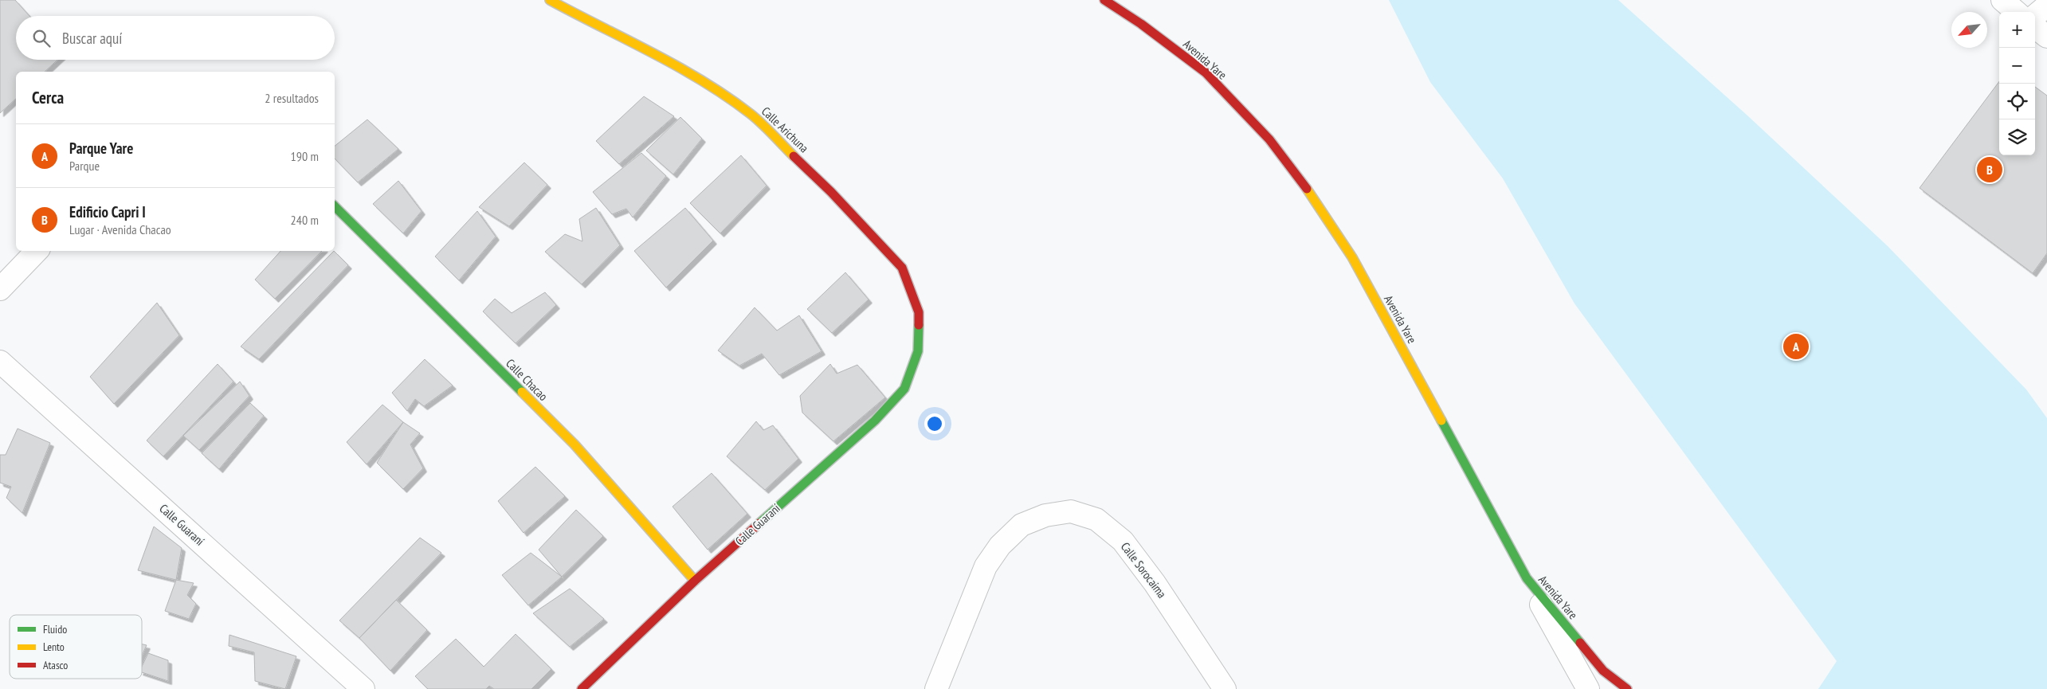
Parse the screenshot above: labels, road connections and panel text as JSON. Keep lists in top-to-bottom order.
{
  "streets": {
    "street": [
      "Avenida Yare",
      "Calle Arichuna",
      "Calle Chacao",
      "Calle Guaraní",
      "Calle Sorocaima"
    ]
  },
  "crossings": [
    ["Calle Arichuna", "Calle Guaraní"],
    ["Calle Chacao", "Calle Guaraní"]
  ],
  "legend": ["Fluido", "Lento", "Atasco"],
  "north": "bottom left",
  "page": {
    "map_buttons": ["+", "−"],
    "search": "Buscar aquí",
    "heading": ["Cerca", "2 resultados"],
    "list": [
      {
        "mark": "A",
        "name": "Parque Yare",
        "note": "Parque",
        "value": "190 m"
      },
      {
        "mark": "B",
        "name": "Edificio Capri I",
        "note": "Lugar · Avenida Chacao",
        "value": "240 m"
      }
    ],
    "pins": ["B", "A"]
  }
}
